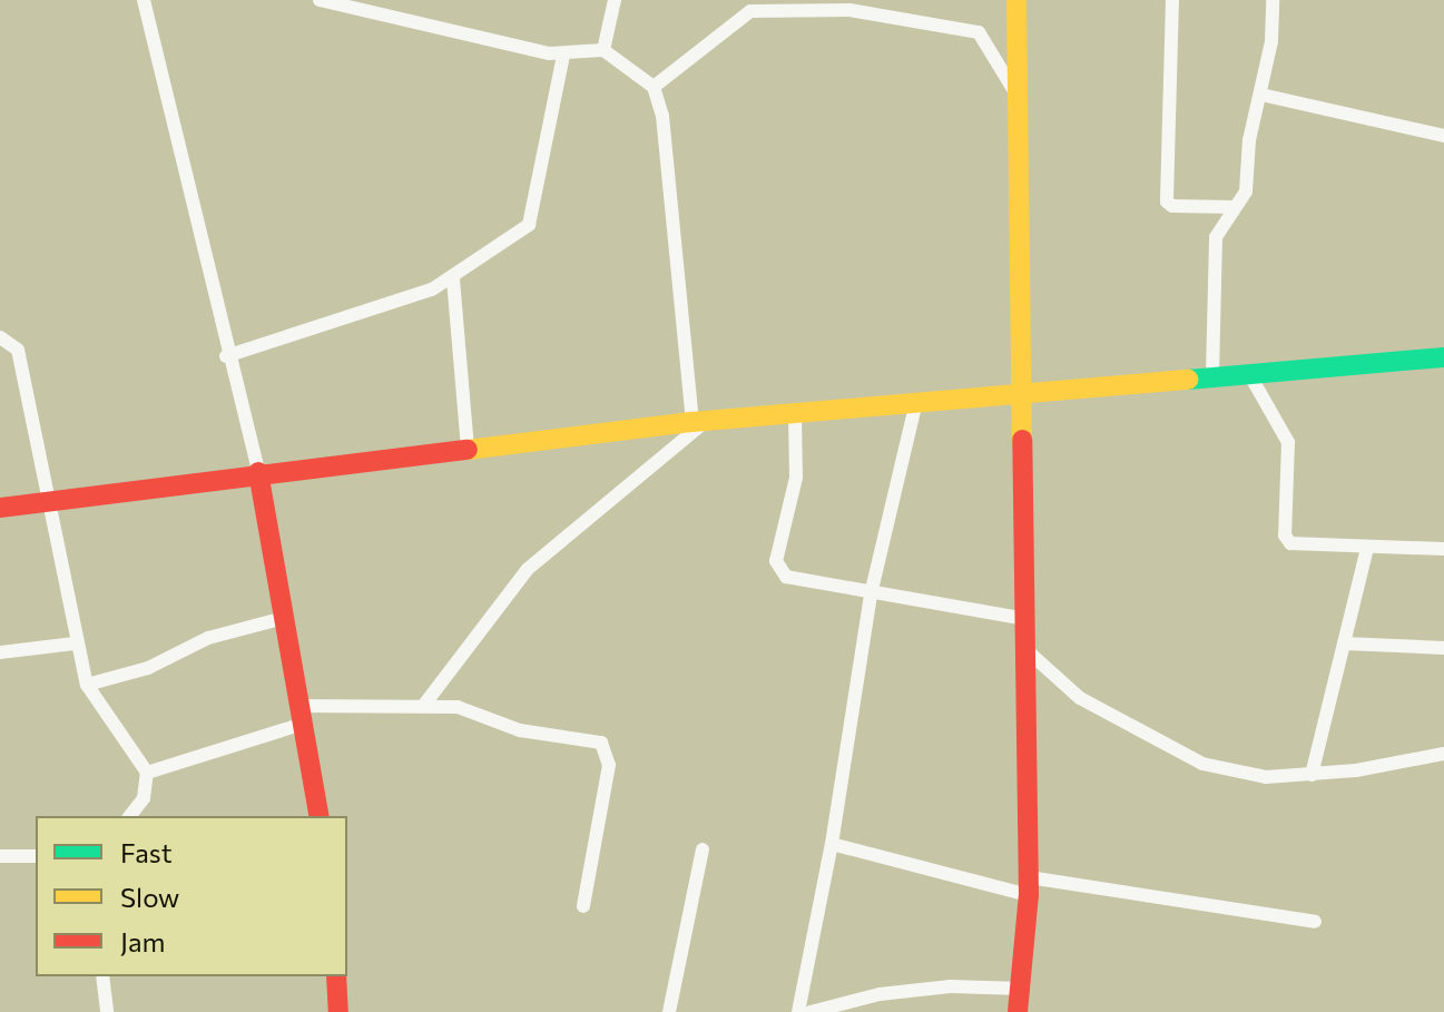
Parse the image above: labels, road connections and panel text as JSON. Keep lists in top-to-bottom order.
{
  "legend": ["Fast", "Slow", "Jam"]
}
